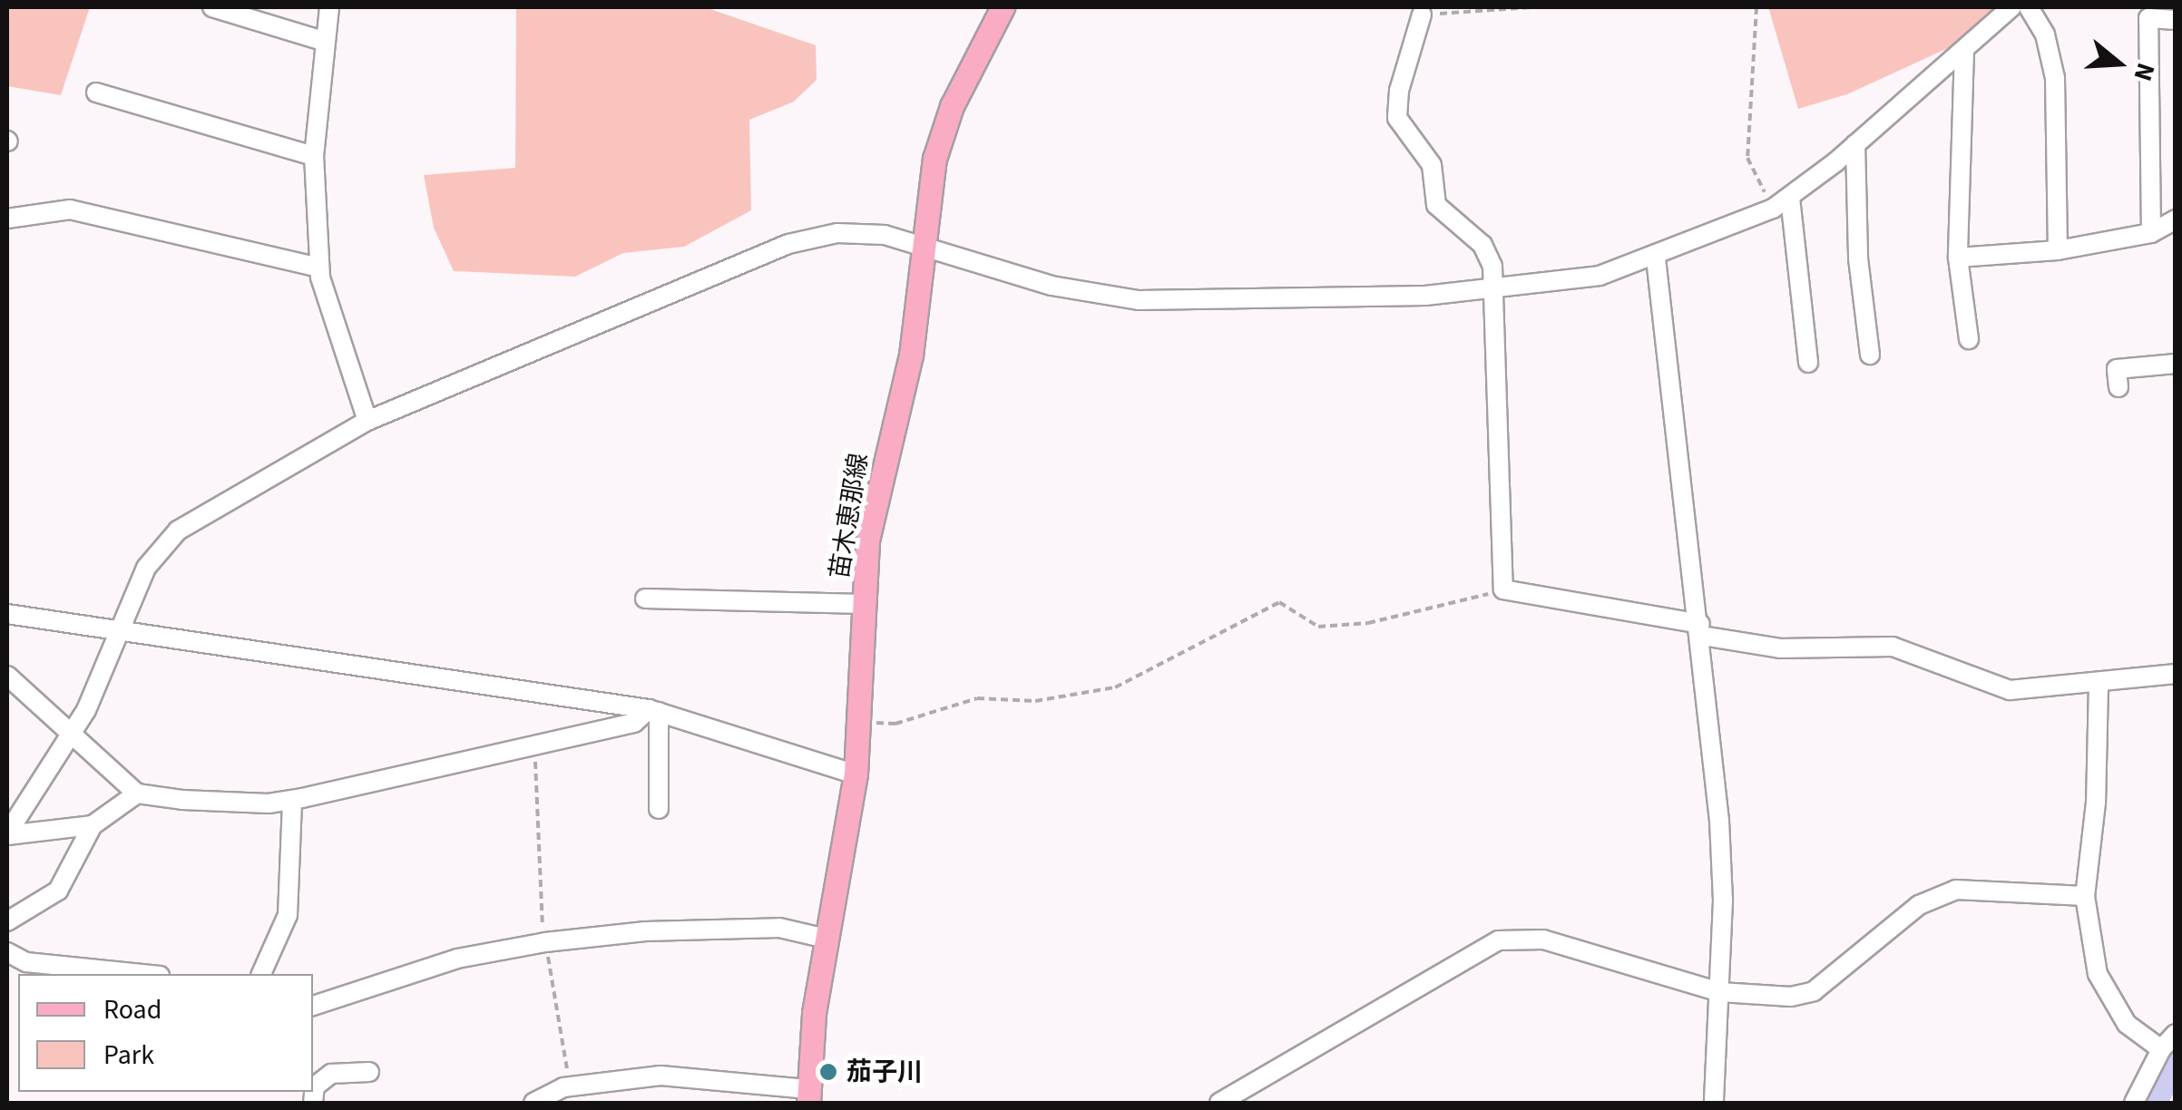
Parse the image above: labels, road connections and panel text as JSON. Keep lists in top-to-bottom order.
{
  "streets": {
    "main road": ["苗木恵那線"]
  },
  "places": ["茄子川"],
  "legend": ["Road", "Park"],
  "north": "right"
}
